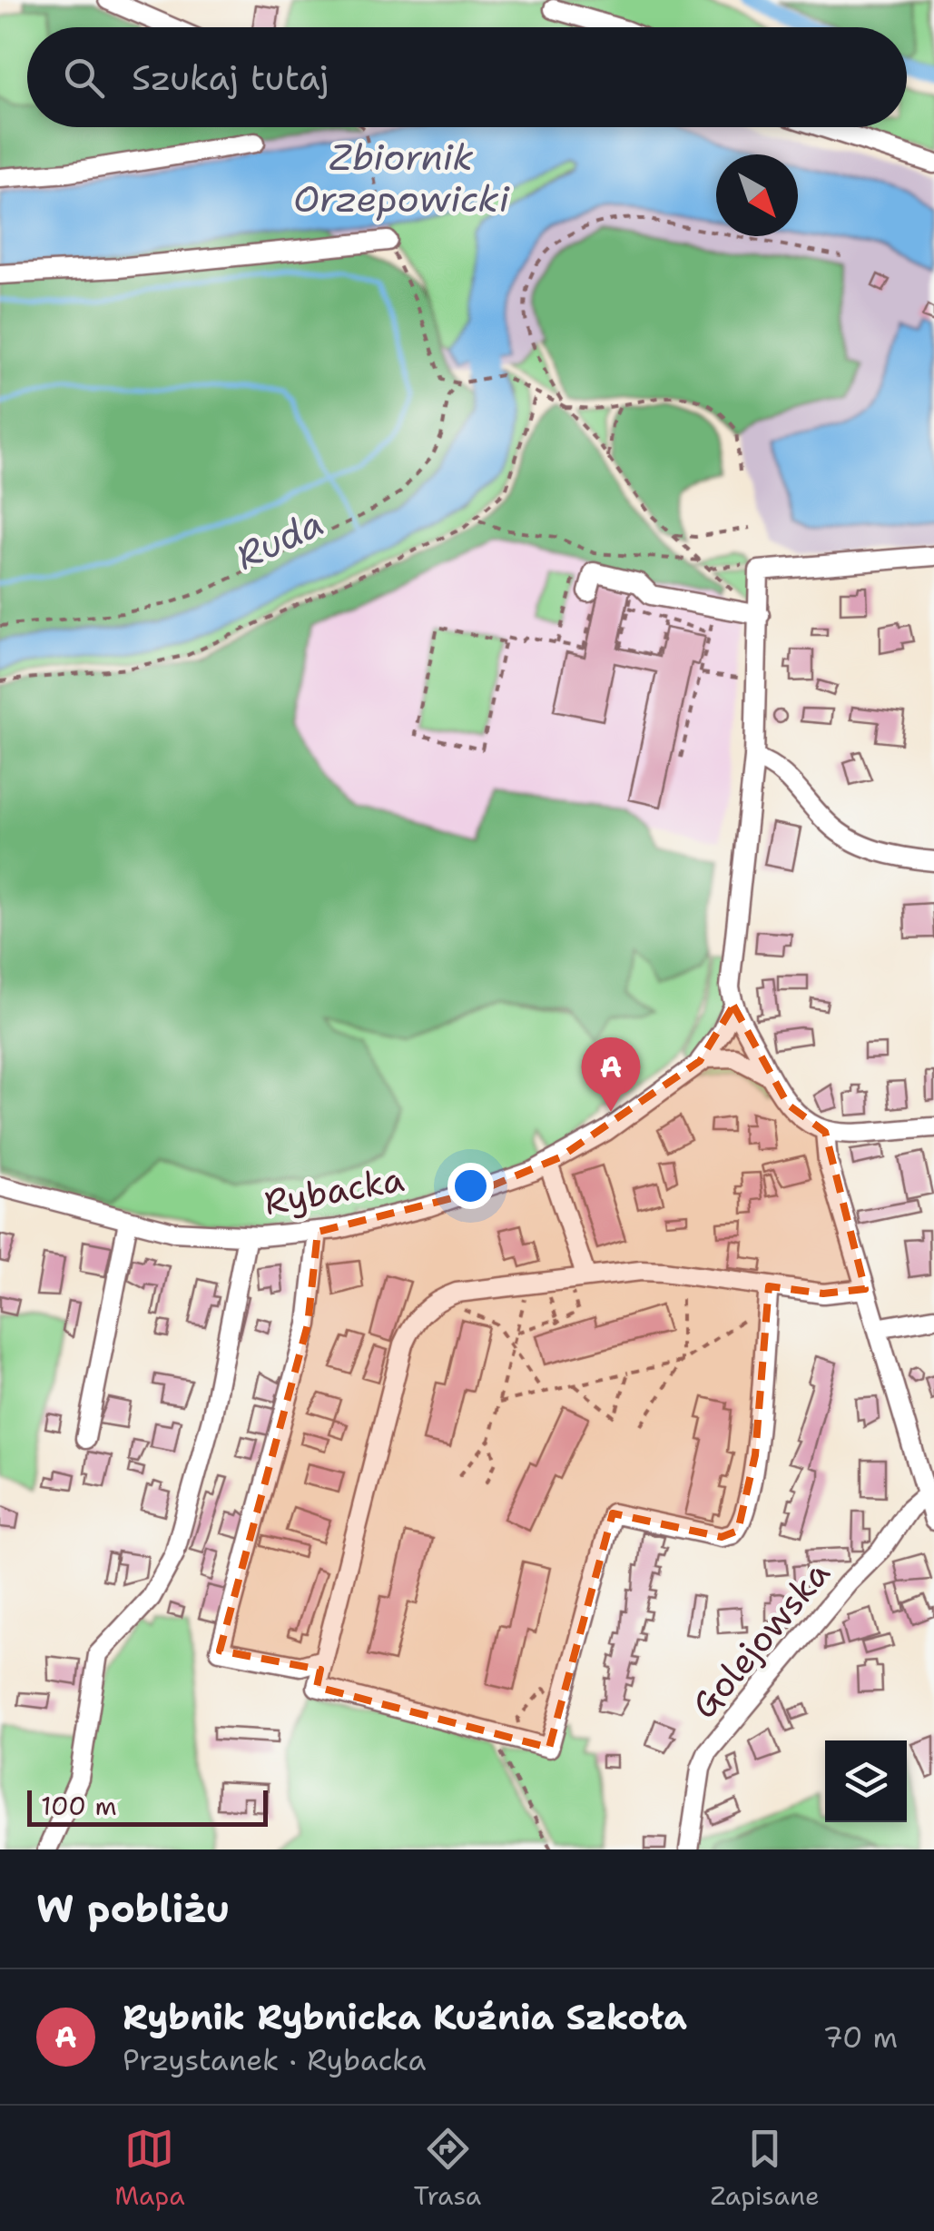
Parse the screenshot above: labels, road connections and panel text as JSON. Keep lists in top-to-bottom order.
{
  "streets": {
    "street": ["Rybacka", "Golejowska"]
  },
  "water": ["Zbiornik Orzepowicki", "Ruda"],
  "scale_bar": "100 m",
  "north": "bottom right",
  "page": {
    "search": "Szukaj tutaj",
    "pins": "A",
    "scale": "100 m",
    "heading": "W pobliżu",
    "list": [
      {
        "mark": "A",
        "name": "Rybnik Rybnicka Kuźnia Szkoła",
        "note": "Przystanek · Rybacka",
        "value": "70 m"
      }
    ],
    "nav": ["Mapa", "Trasa", "Zapisane"]
  }
}
